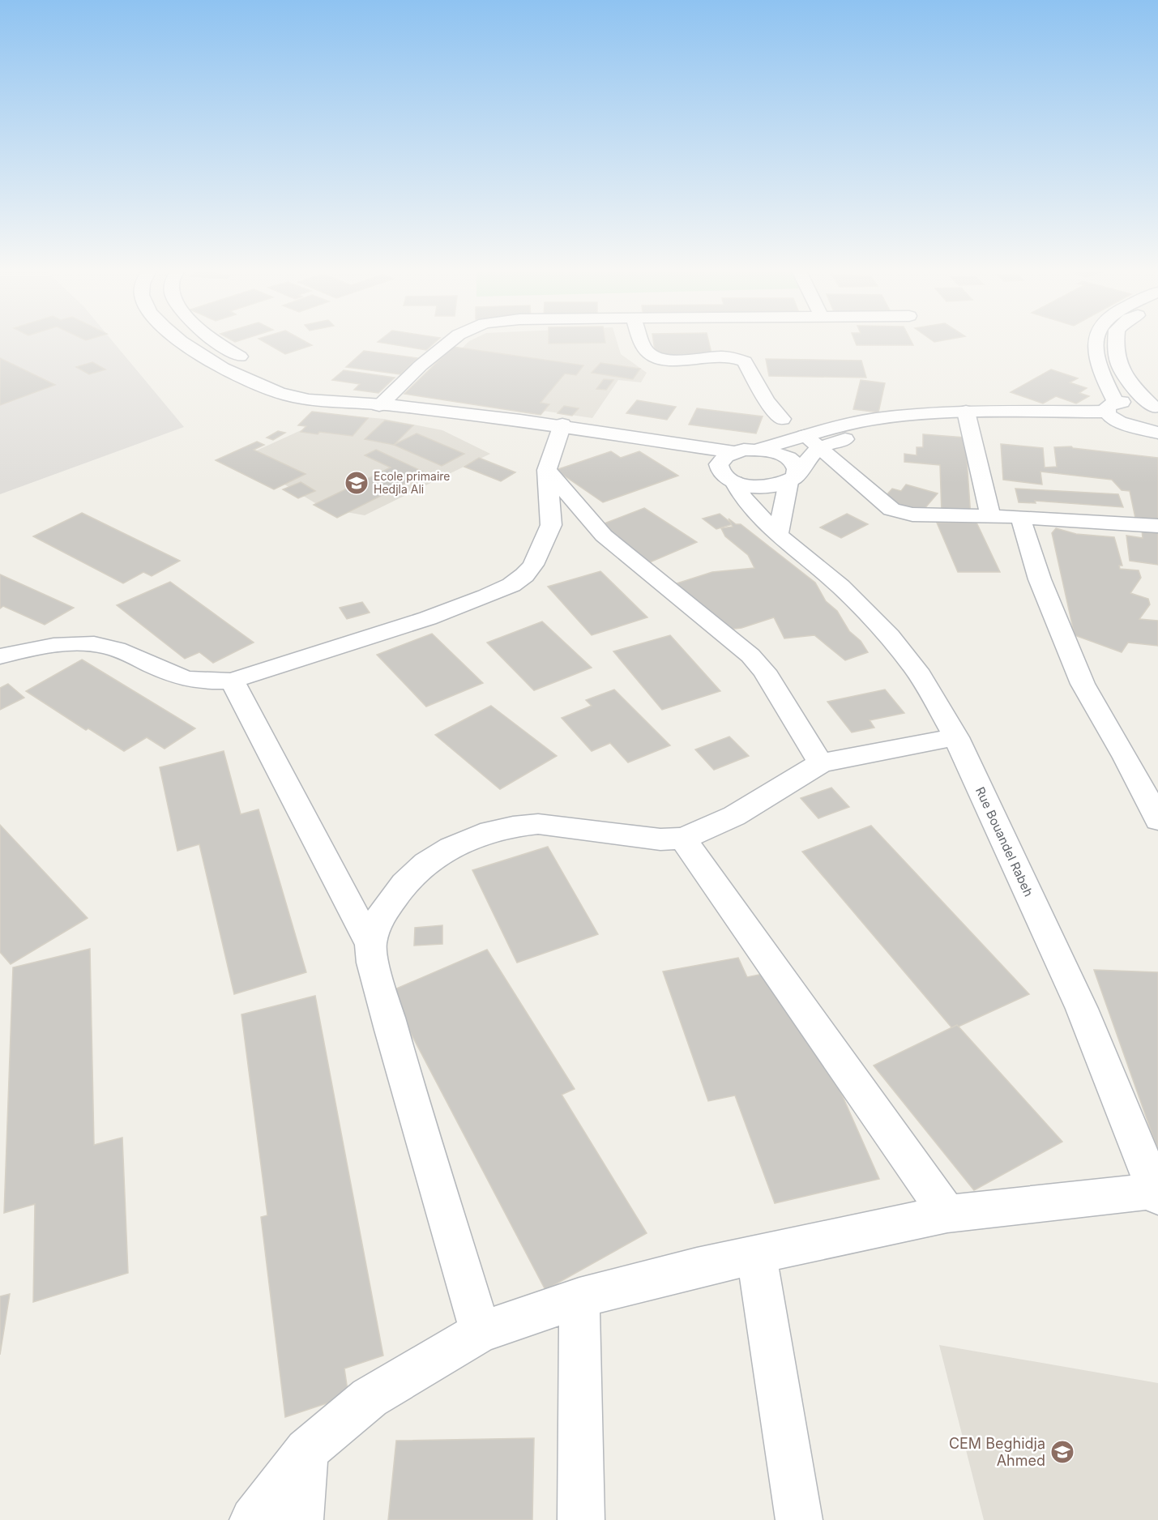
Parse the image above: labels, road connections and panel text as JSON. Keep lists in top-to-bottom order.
{
  "streets": {
    "street": ["Rue Bouandel Rabeh"]
  },
  "places": {
    "school or university": ["Ecole primaire Hedjla Ali", "CEM Beghidja Ahmed"]
  }
}
